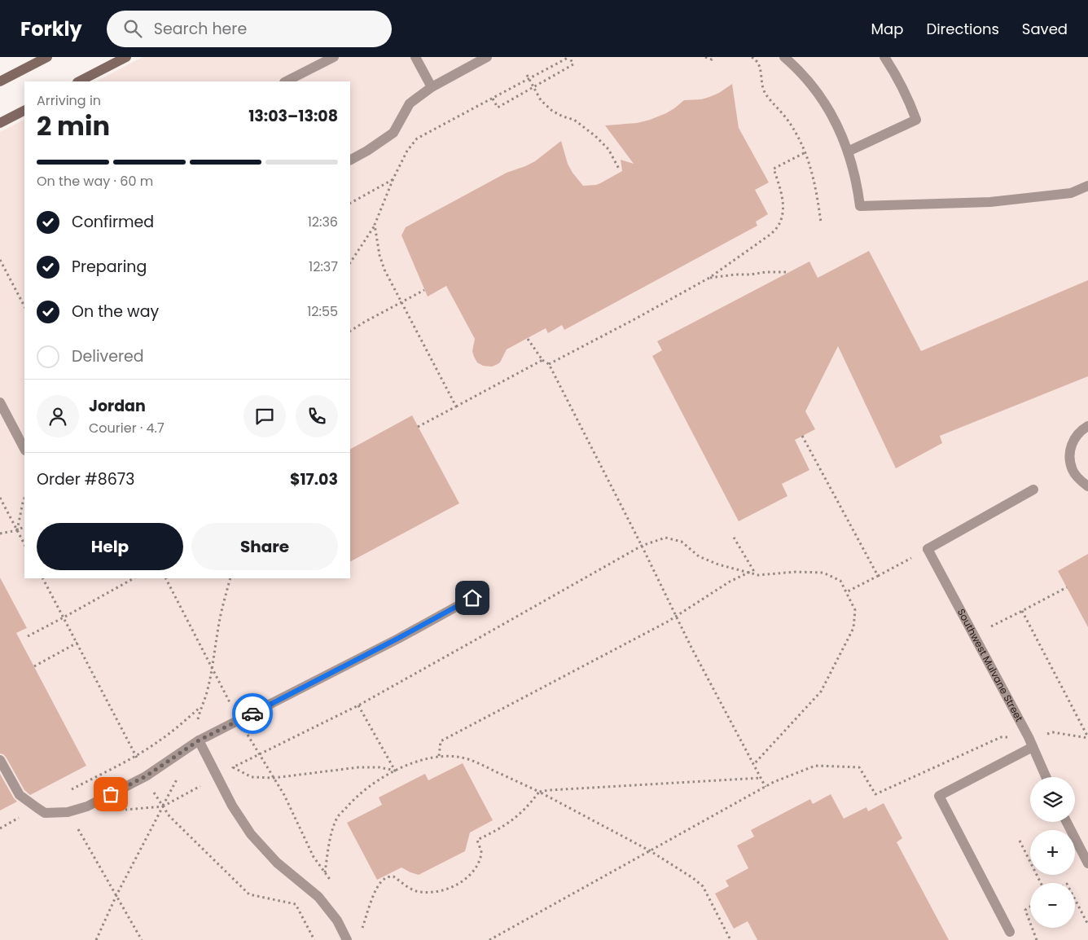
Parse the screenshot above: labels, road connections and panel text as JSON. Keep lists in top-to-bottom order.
{
  "streets": {
    "street": ["Southwest Mulvane Street"]
  },
  "page": {
    "header": "Forkly",
    "search": "Search here",
    "nav": ["Map", "Directions", "Saved"],
    "heading": ["2 min", "Arriving in", "13:03–13:08"],
    "panel": [
      "Jordan",
      "Courier · 4.7",
      "Order #8673",
      "$17.03"
    ],
    "bar": "On the way · 60 m",
    "list": [
      ["Confirmed", "12:36"],
      ["Preparing", "12:37"],
      ["On the way", "12:55"],
      "Delivered"
    ],
    "buttons": ["Help", "Share"],
    "map_buttons": ["+", "−"]
  }
}
